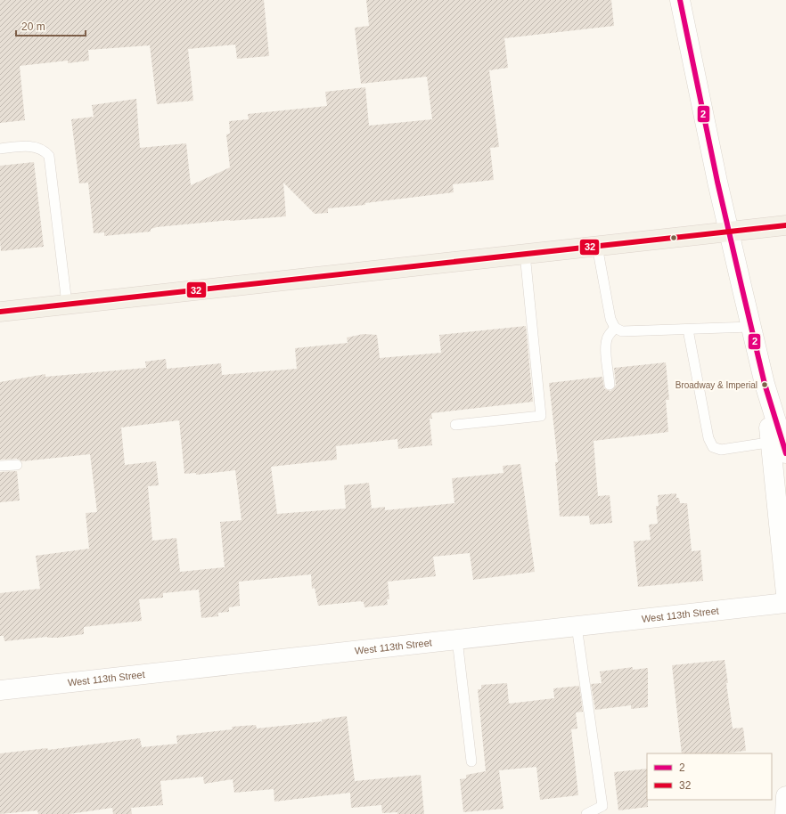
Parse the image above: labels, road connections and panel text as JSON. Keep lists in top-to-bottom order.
{
  "streets": {
    "street": ["West 113th Street"]
  },
  "places": ["Broadway & Imperial"],
  "lines": ["transit line 2", "transit line 32"],
  "legend": ["2", "32"],
  "scale_bar": "20 m"
}
